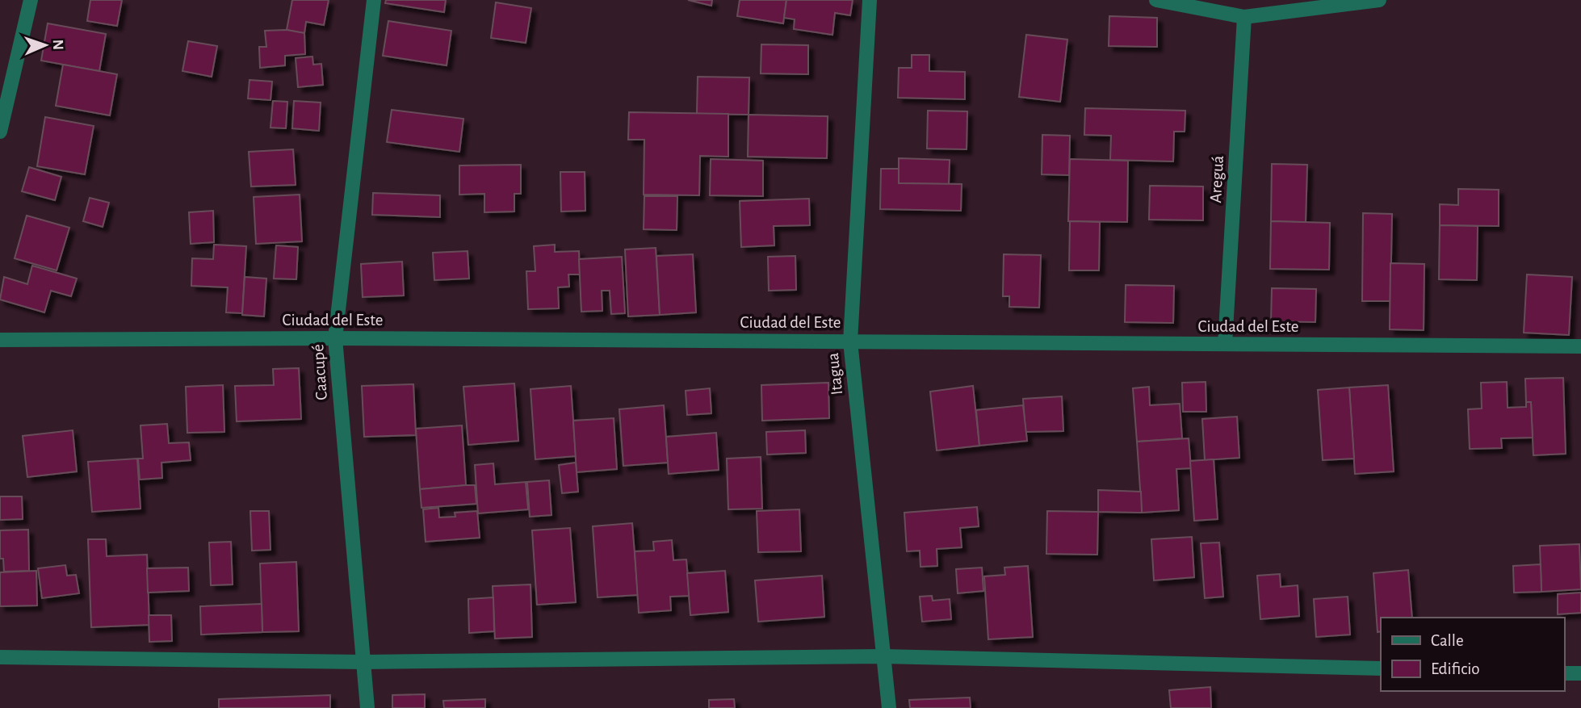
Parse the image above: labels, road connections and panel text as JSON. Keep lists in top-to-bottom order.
{
  "streets": {
    "street": [
      "Areguá",
      "Ciudad del Este",
      "Caacupé",
      "Itagua"
    ]
  },
  "crossings": [
    ["Areguá", "Ciudad del Este"],
    ["Ciudad del Este", "Caacupé"],
    ["Ciudad del Este", "Itagua"]
  ],
  "legend": ["Calle", "Edificio"],
  "north": "right"
}
